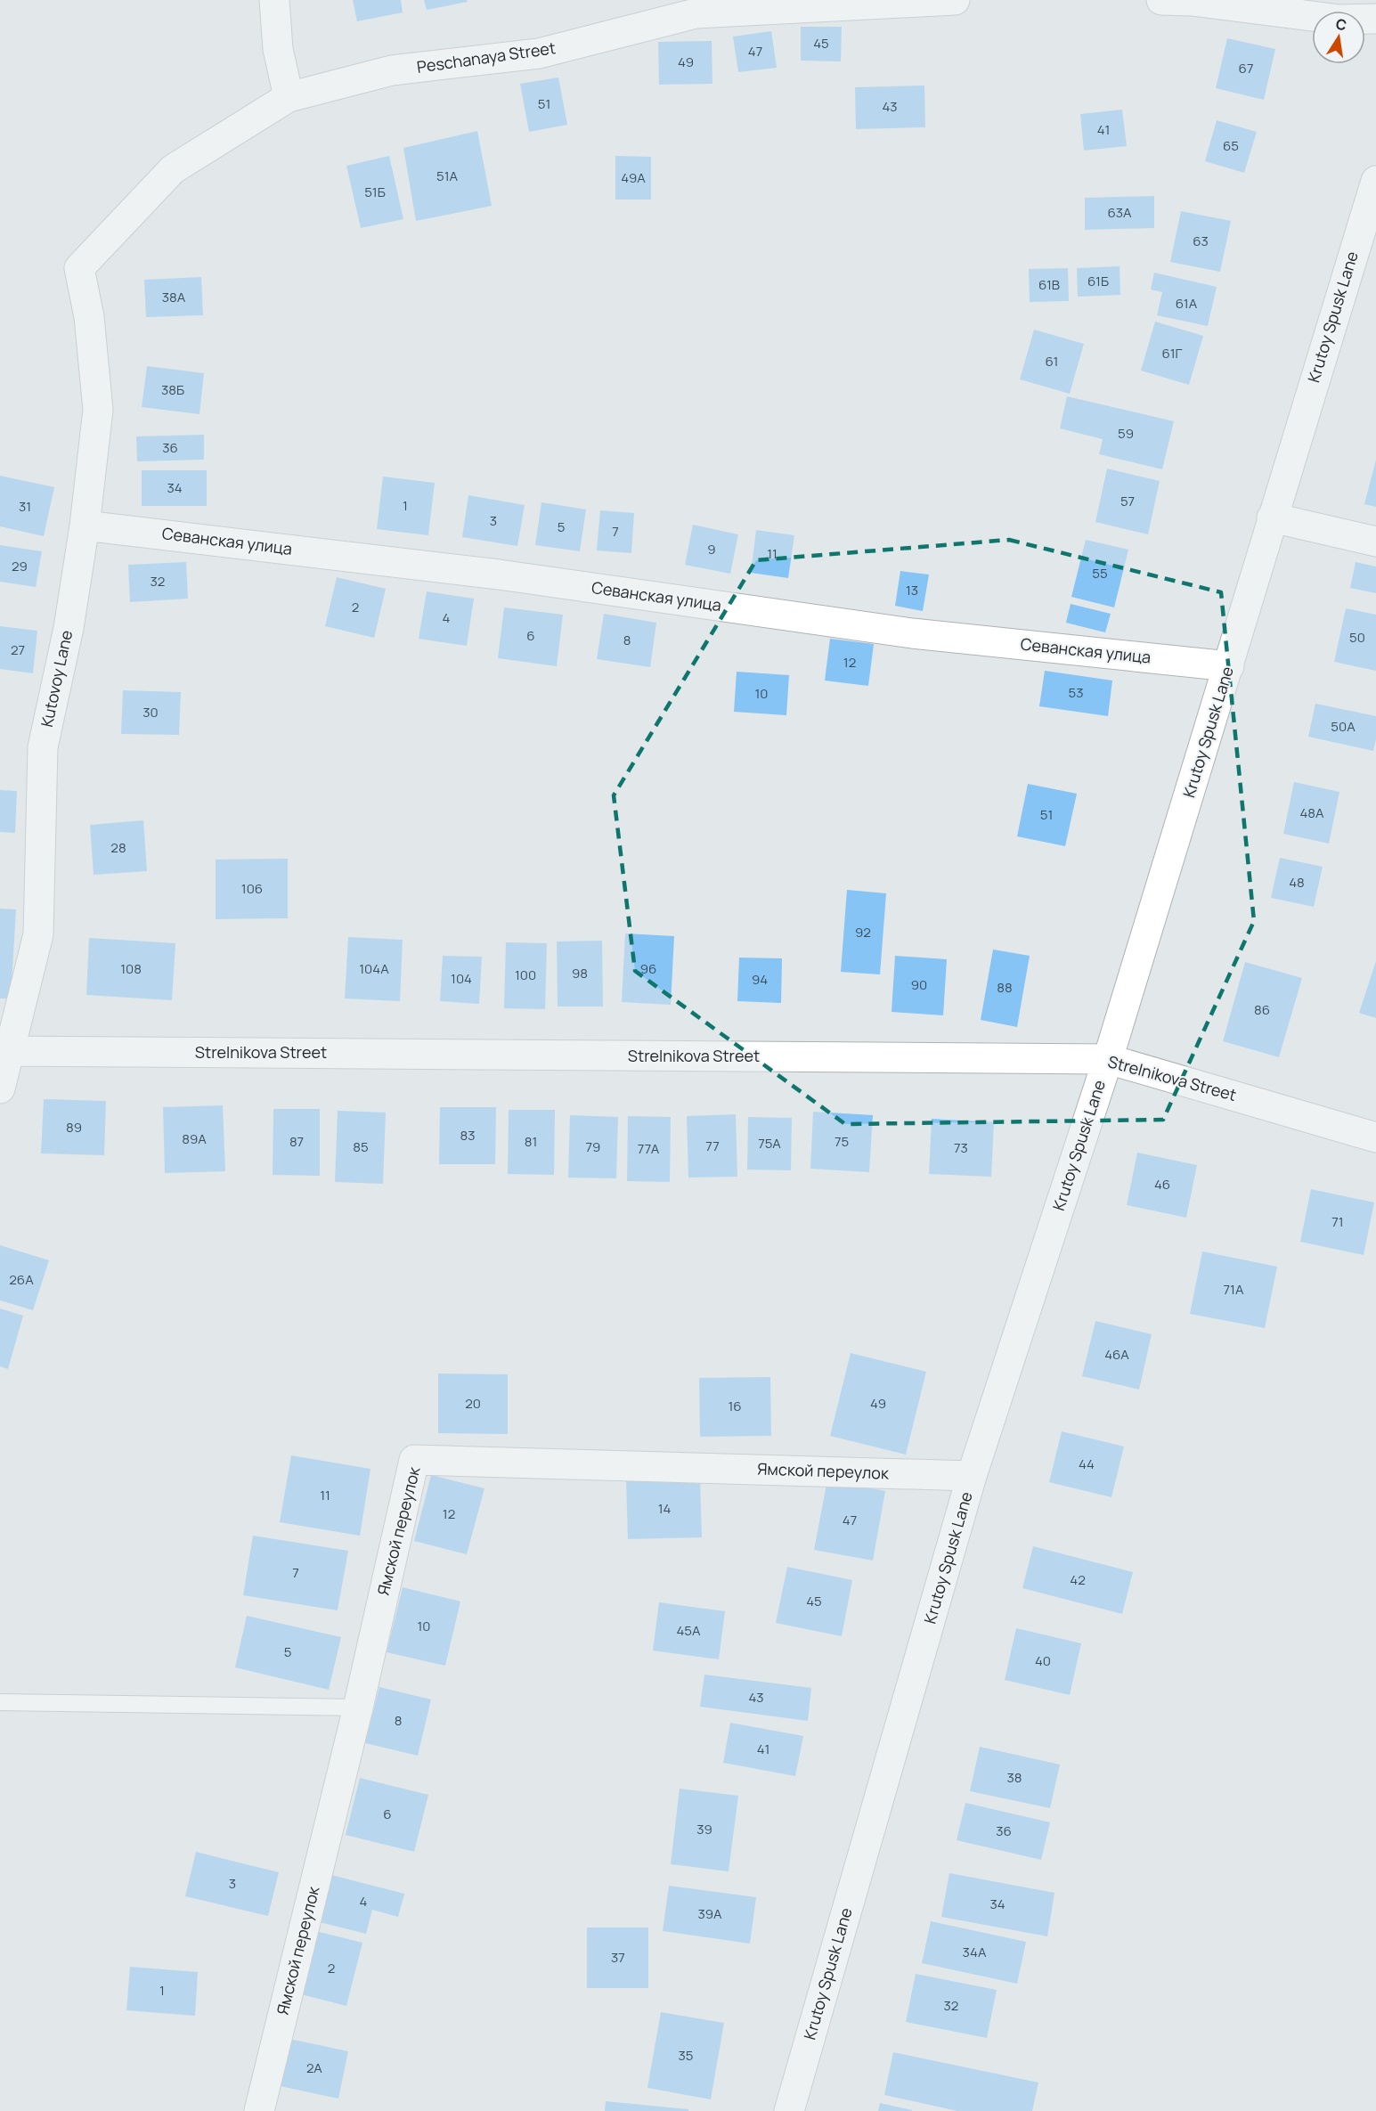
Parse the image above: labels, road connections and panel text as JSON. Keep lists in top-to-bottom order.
{
  "streets": {
    "street": [
      "Peschanaya Street",
      "Krutoy Spusk Lane",
      "Севанская улица",
      "Kutovoy Lane",
      "Strelnikova Street",
      "Ямской переулок"
    ]
  },
  "crossings": [
    ["Peschanaya Street", "Kutovoy Lane"],
    ["Krutoy Spusk Lane", "Севанская улица"],
    ["Krutoy Spusk Lane", "Strelnikova Street"],
    ["Krutoy Spusk Lane", "Ямской переулок"],
    ["Севанская улица", "Kutovoy Lane"],
    ["Kutovoy Lane", "Strelnikova Street"]
  ],
  "house_numbers": [
    "45",
    "47",
    "49",
    "67",
    "51",
    "43",
    "41",
    "65",
    "51А",
    "49А",
    "51Б",
    "63А",
    "63",
    "61Б",
    "61В",
    "38А",
    "61А",
    "61Г",
    "61",
    "38Б",
    "59",
    "36",
    "34",
    "57",
    "1",
    "31",
    "3",
    "5",
    "7",
    "9",
    "11",
    "29",
    "55",
    "32",
    "13",
    "2",
    "4",
    "6",
    "50",
    "8",
    "27",
    "12",
    "53",
    "10",
    "30",
    "50А",
    "48А",
    "51",
    "28",
    "48",
    "106",
    "92",
    "108",
    "104А",
    "96",
    "98",
    "100",
    "104",
    "94",
    "90",
    "88",
    "86",
    "89",
    "83",
    "89А",
    "87",
    "81",
    "75",
    "75А",
    "77",
    "85",
    "79",
    "73",
    "77А",
    "46",
    "71",
    "26А",
    "71А",
    "46А",
    "20",
    "49",
    "16",
    "44",
    "11",
    "14",
    "12",
    "47",
    "7",
    "42",
    "45",
    "10",
    "45А",
    "5",
    "40",
    "43",
    "8",
    "41",
    "38",
    "6",
    "39",
    "36",
    "3",
    "4",
    "34",
    "39А",
    "34А",
    "37",
    "2",
    "1",
    "32",
    "35",
    "2А"
  ],
  "north": "top"
}
